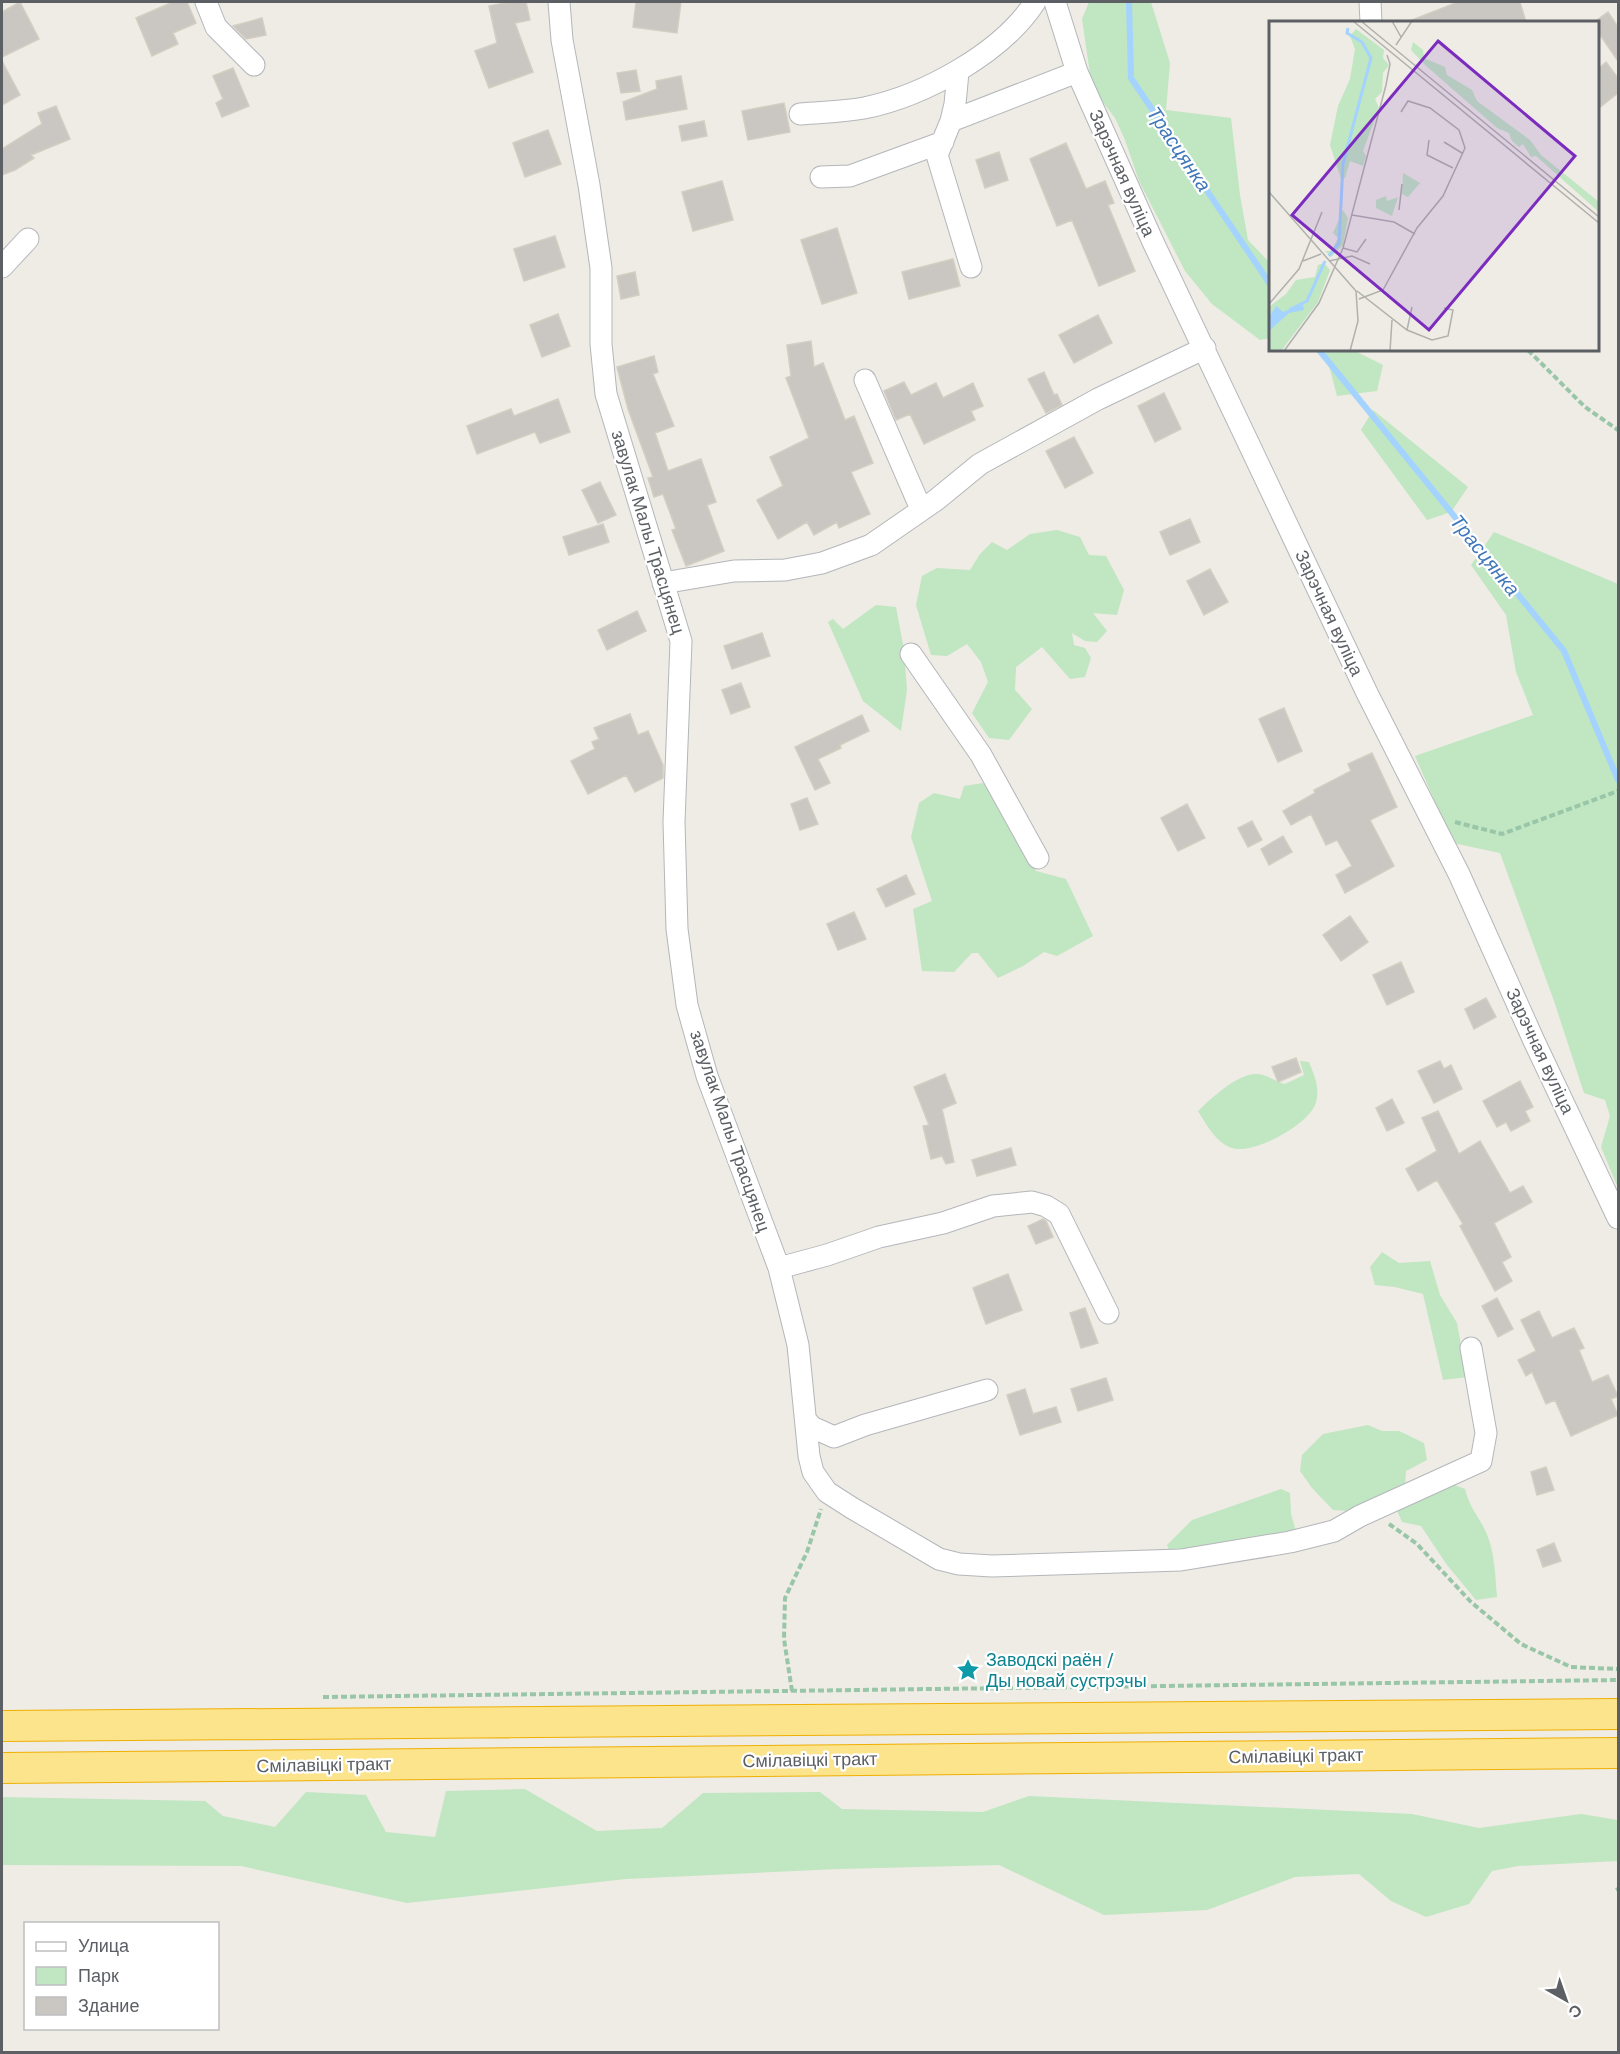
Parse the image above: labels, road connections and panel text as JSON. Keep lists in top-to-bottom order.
{
  "streets": {
    "highway": ["Смілавіцкі тракт"],
    "street": ["Зарэчная вуліца", "завулак Малы Трасцянец"]
  },
  "water": ["Трасцянка"],
  "places": {
    "place": ["Заводскі раён / Ды новай сустрэчы"]
  },
  "legend": ["Улица", "Парк", "Здание"],
  "north": "bottom right"
}
